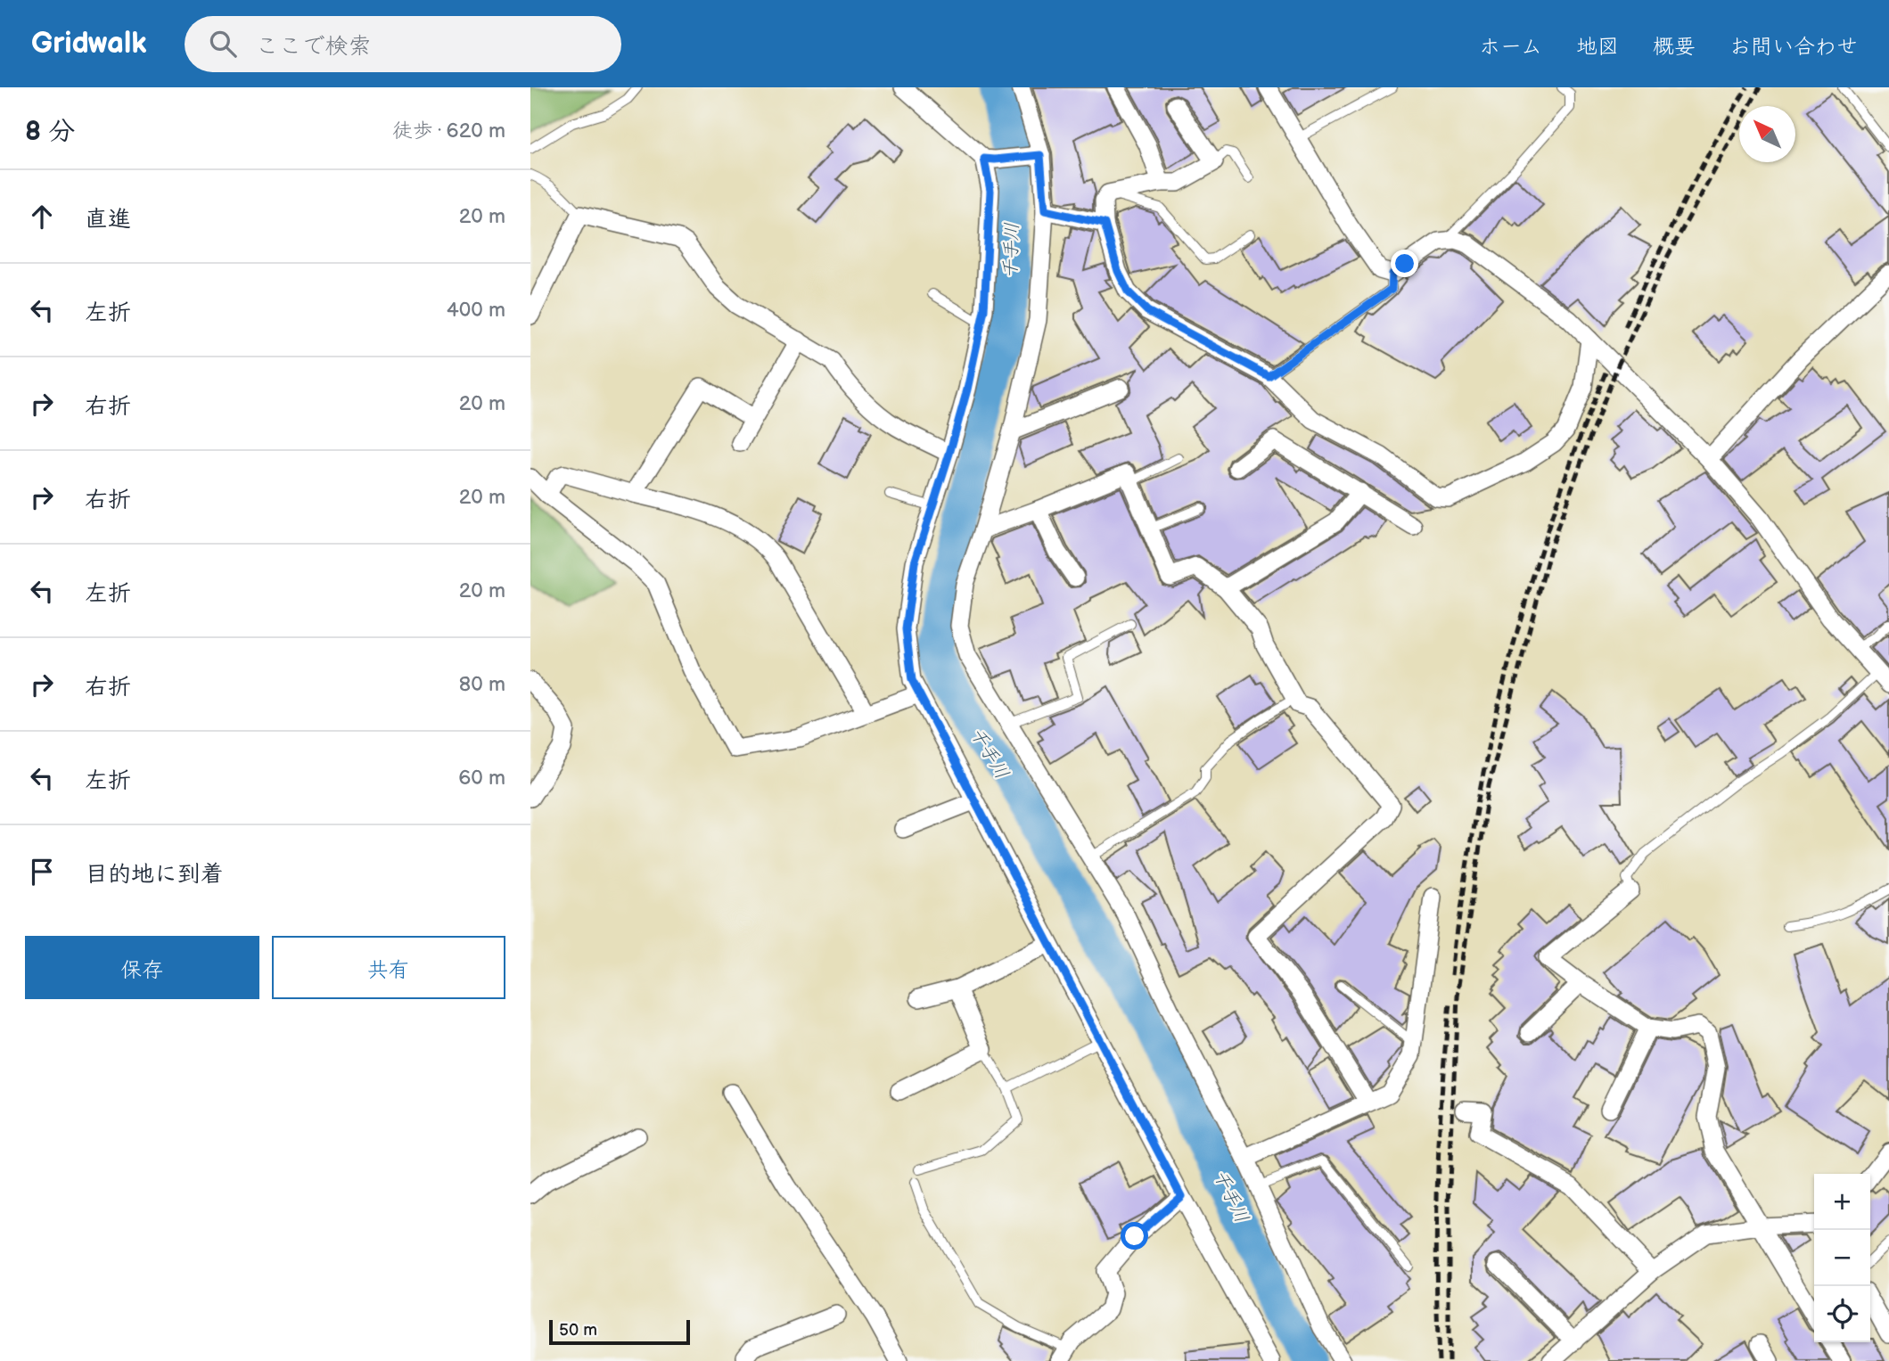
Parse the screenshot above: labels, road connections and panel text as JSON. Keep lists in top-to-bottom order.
{
  "water": ["千手川"],
  "scale_bar": "50 m",
  "north": "top left",
  "page": {
    "header": "Gridwalk",
    "search": "ここで検索",
    "nav": [
      "ホーム",
      "地図",
      "概要",
      "お問い合わせ"
    ],
    "heading": ["8 分", "徒歩 · 620 m"],
    "list": [
      ["直進", "20 m"],
      ["左折", "400 m"],
      ["右折", "20 m"],
      ["右折", "20 m"],
      ["左折", "20 m"],
      ["右折", "80 m"],
      ["左折", "60 m"],
      "目的地に到着"
    ],
    "buttons": ["保存", "共有"],
    "map_buttons": ["+", "−"],
    "scale": "50 m"
  }
}
